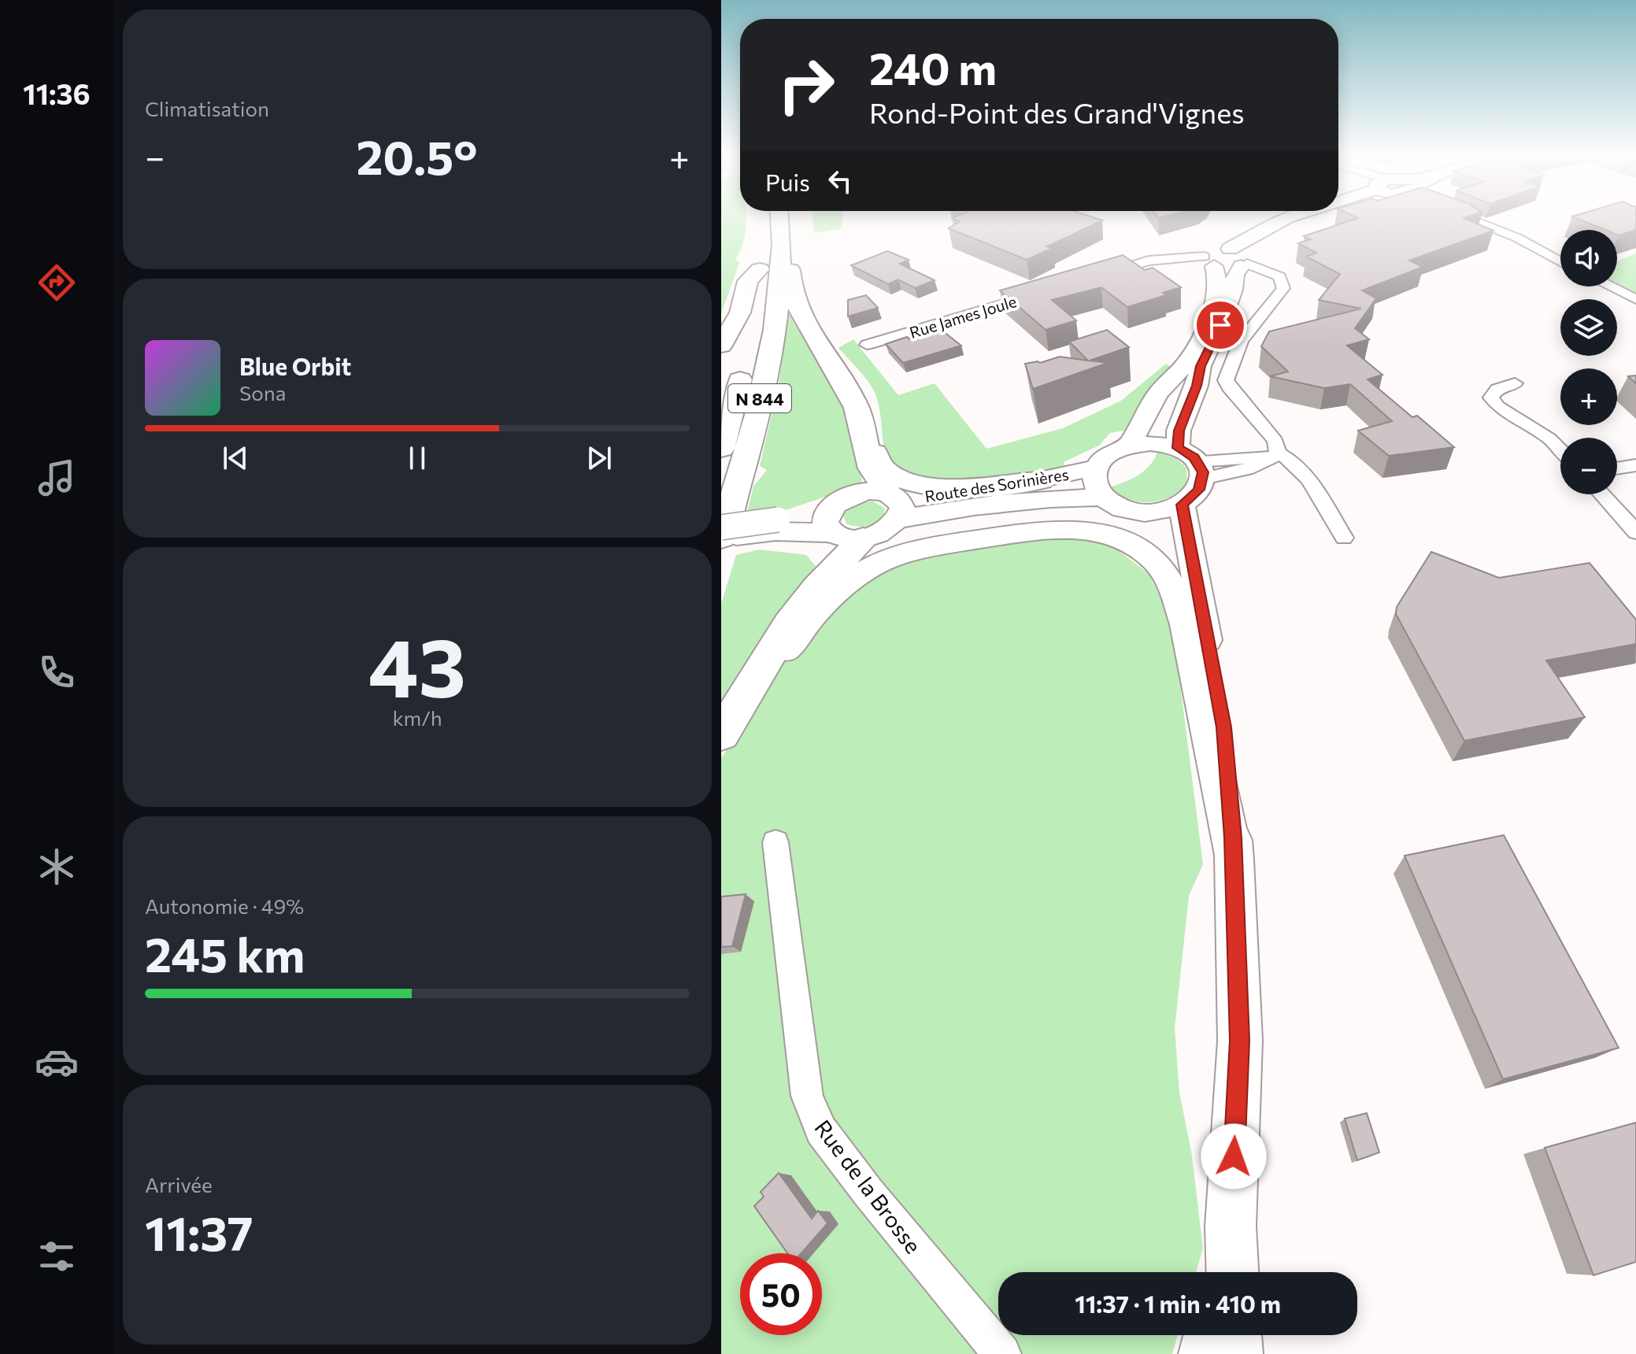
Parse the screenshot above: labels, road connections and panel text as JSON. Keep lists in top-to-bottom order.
{
  "streets": {
    "highway": ["N 844"],
    "main road": ["Route des Sorinières"],
    "street": ["Rue James Joule", "Rue de la Brosse"]
  },
  "page": {
    "tabs": "11:36",
    "tile": [
      "Climatisation",
      ["43", "km/h"],
      ["Autonomie · 49%", "245 km"],
      ["Arrivée", "11:37"]
    ],
    "turn": ["240 m", "Rond-Point des Grand'Vignes"],
    "heat": ["−", "20.5°", "+"],
    "then": "Puis",
    "map_buttons": ["+", "−"],
    "song": ["Blue Orbit", "Sona"],
    "limit": "50",
    "trip": "11:37 · 1 min · 410 m"
  }
}
